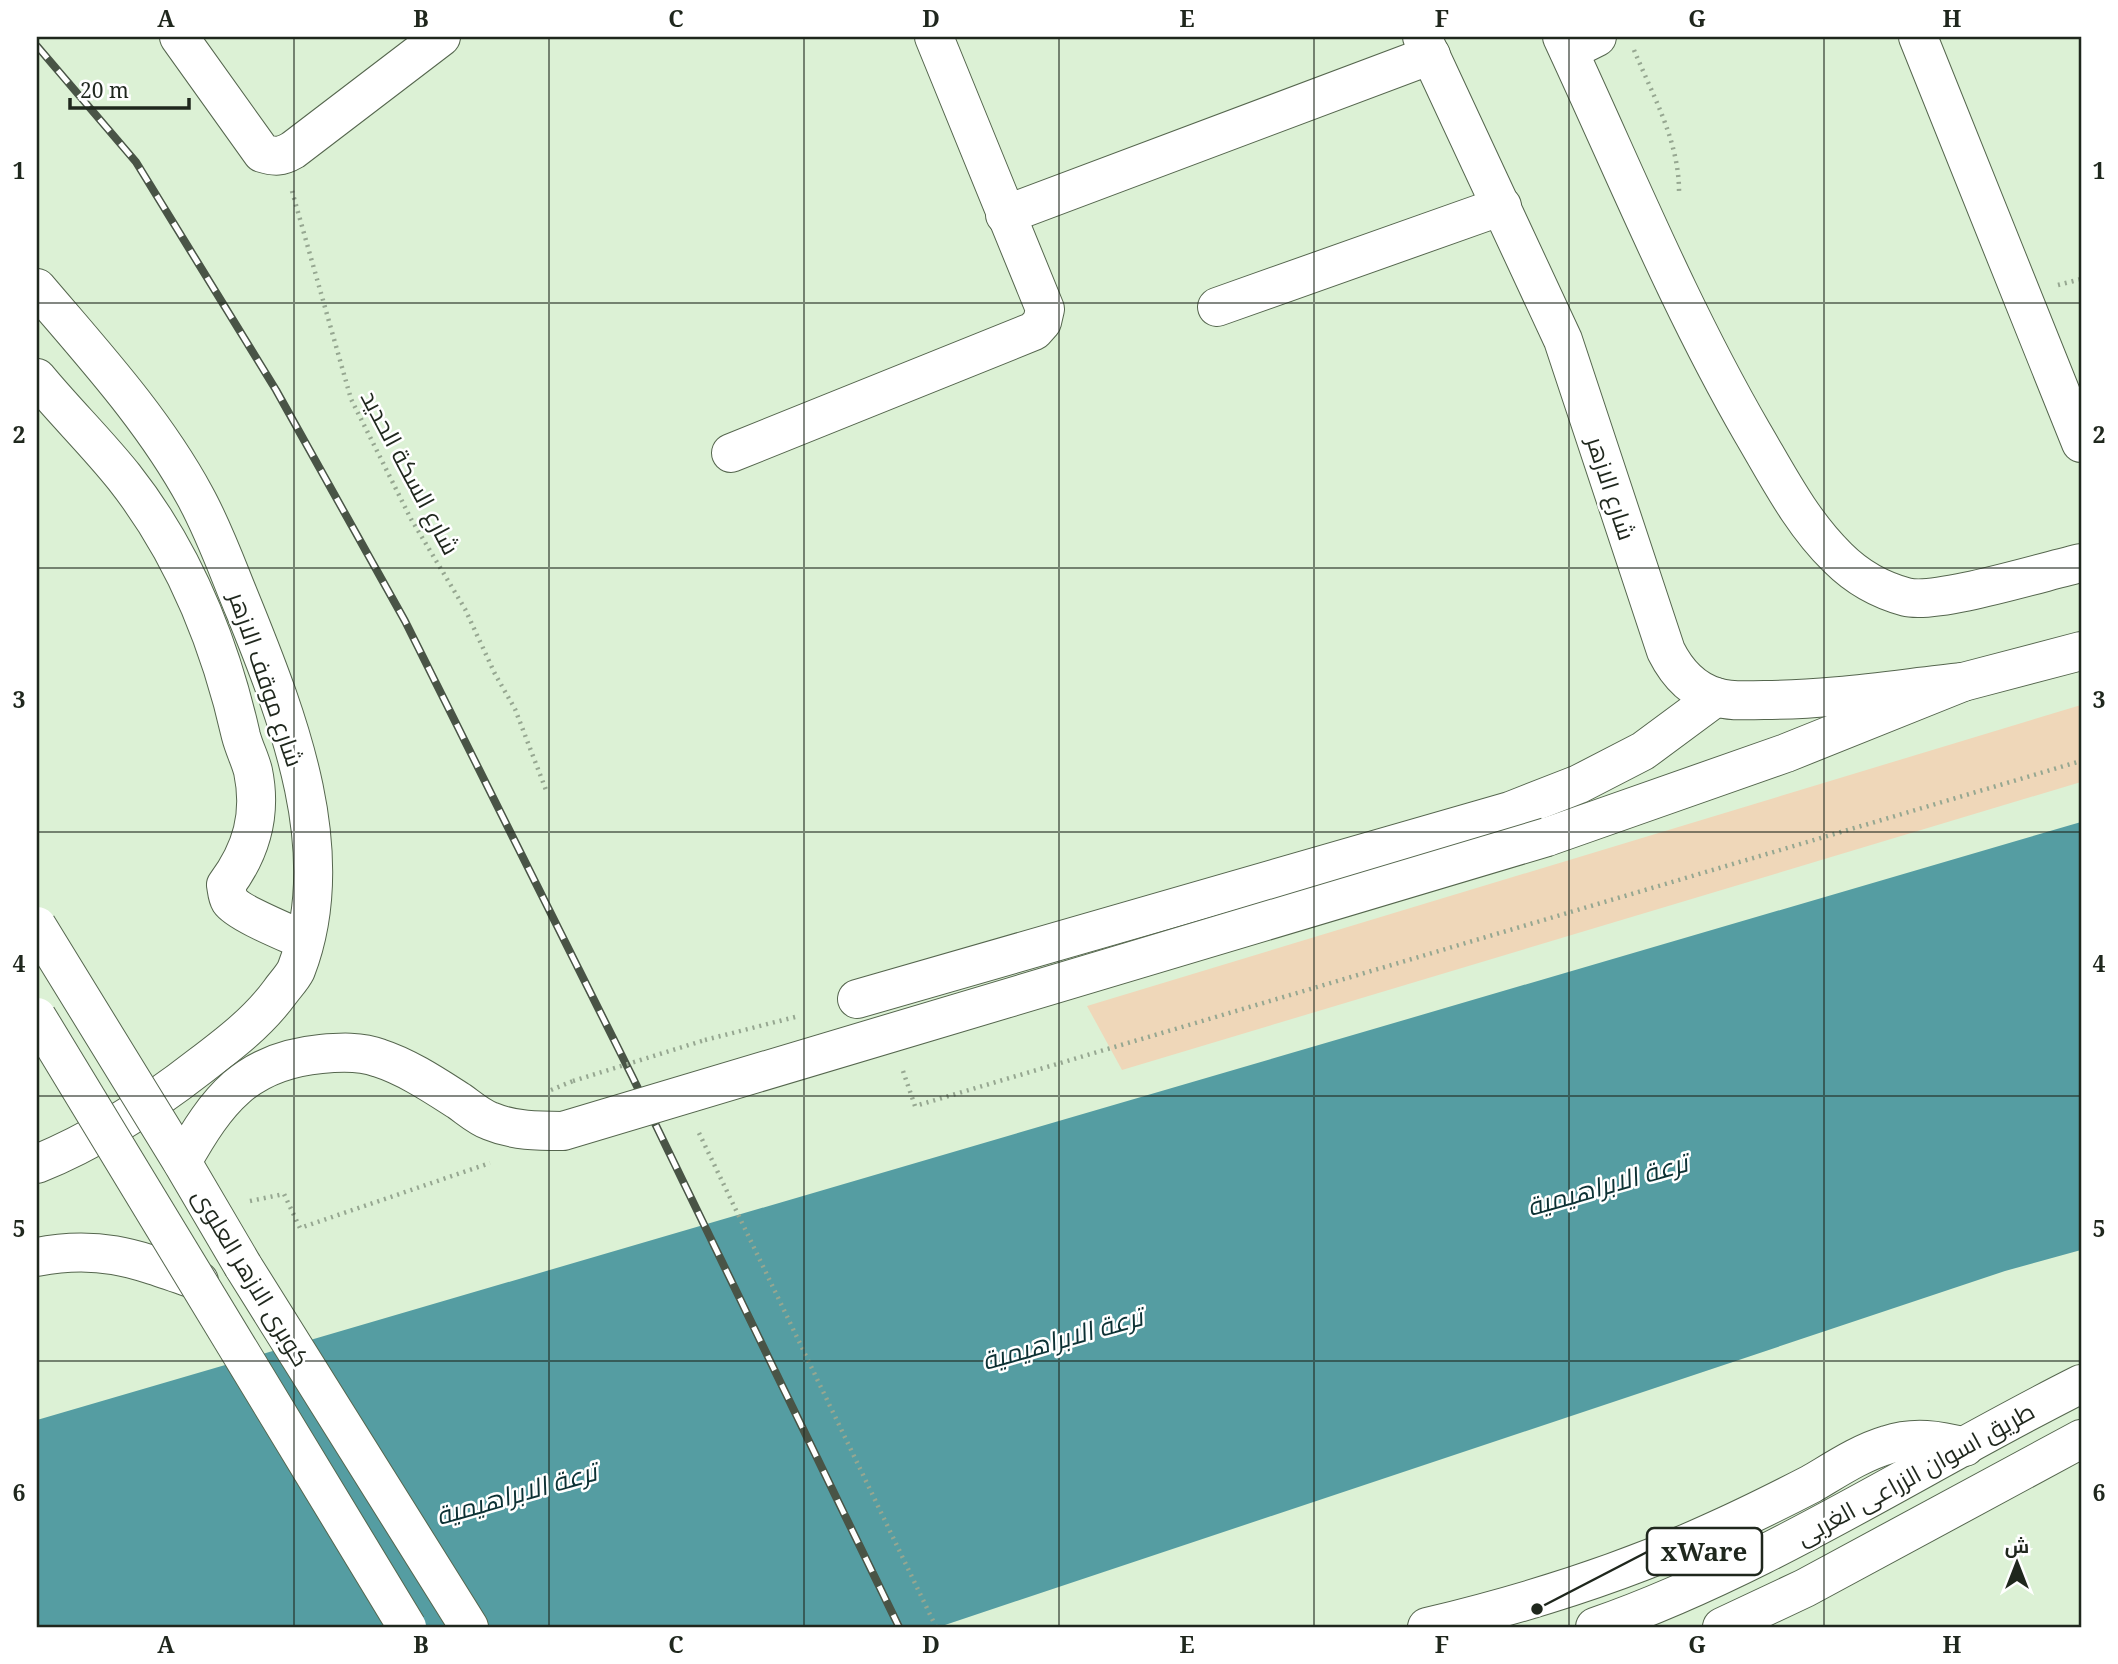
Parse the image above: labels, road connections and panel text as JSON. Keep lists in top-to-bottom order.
{
  "streets": {
    "main road": [
      "شارع الازهر",
      "شارع موقف الازهر",
      "كوبرى الازهر العلوى",
      "طريق اسوان الزراعى الغربى"
    ],
    "path": ["شارع السكة الحديد"]
  },
  "water": ["ترعة الابراهيمية"],
  "places": ["xWare"],
  "scale_bar": "20 m",
  "north": "top",
  "grid": {
    "columns": [
      "A",
      "B",
      "C",
      "D",
      "E",
      "F",
      "G",
      "H"
    ],
    "rows": [
      "1",
      "2",
      "3",
      "4",
      "5",
      "6"
    ]
  }
}
